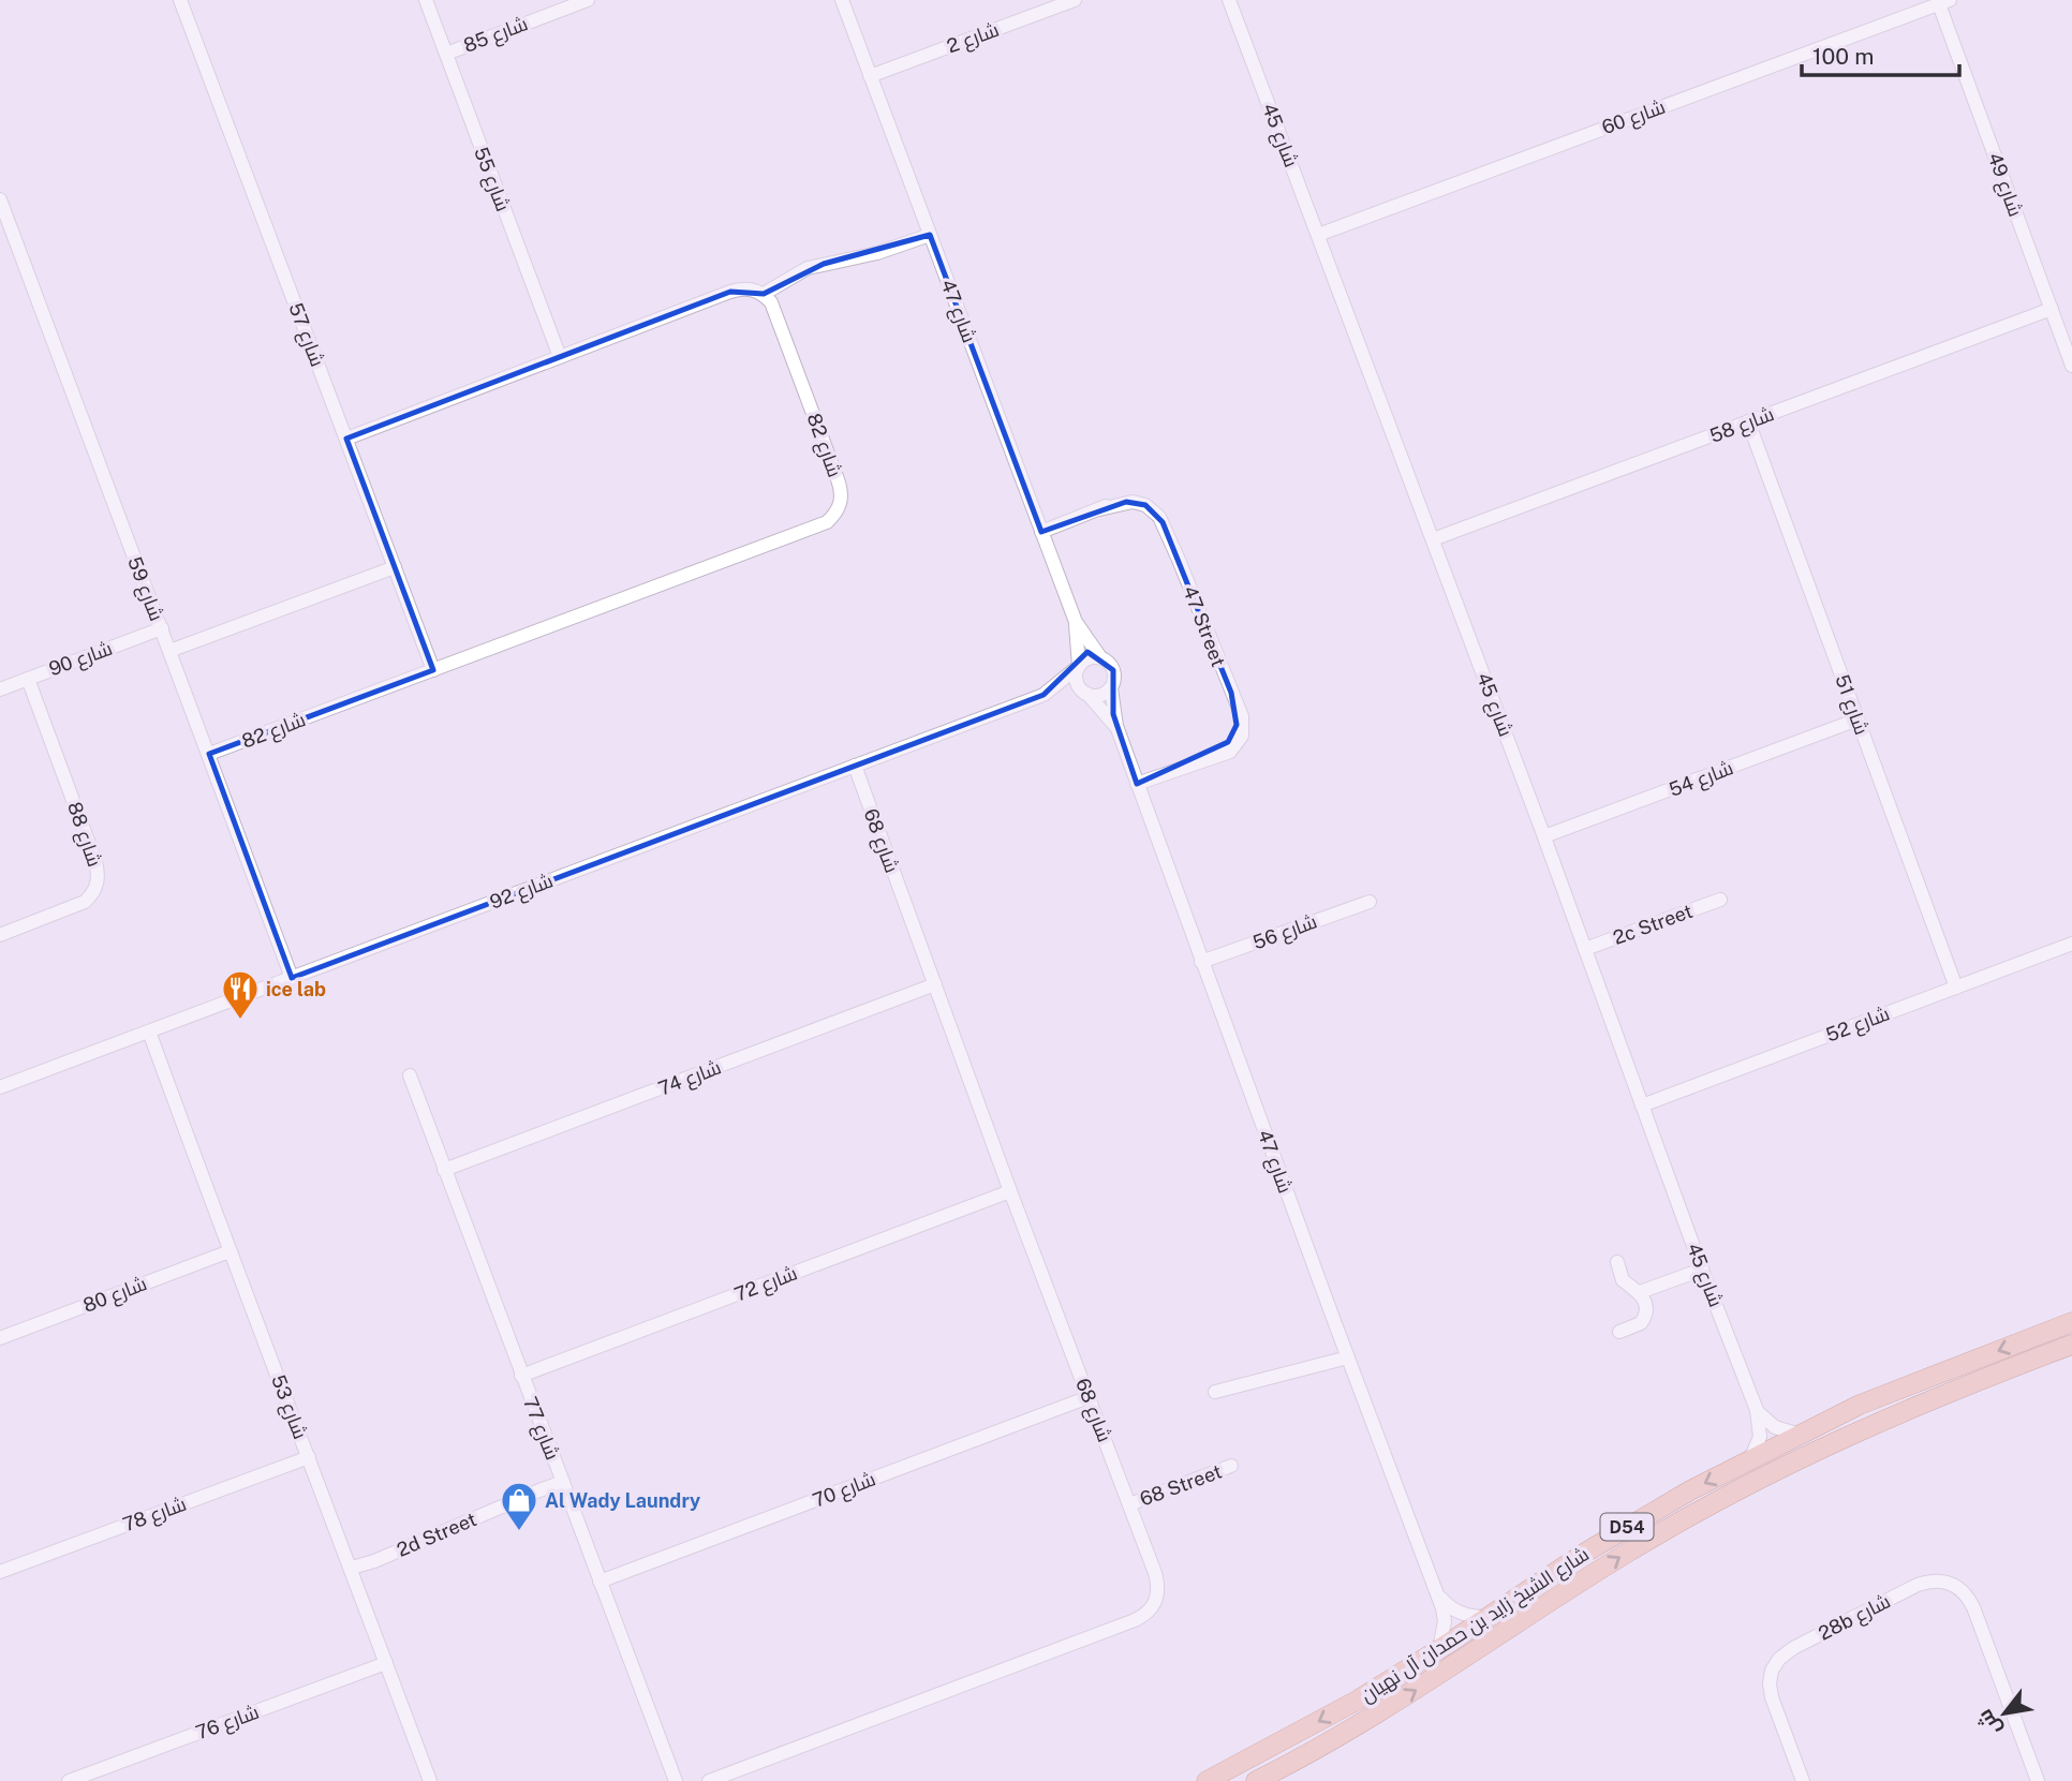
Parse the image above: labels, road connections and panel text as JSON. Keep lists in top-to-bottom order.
{
  "streets": {
    "main road": ["D54", "شارع الشيخ زايد بن حمدان آل نهيان"],
    "street": [
      "شارع 85",
      "شارع 2",
      "شارع 60",
      "شارع 45",
      "شارع 55",
      "شارع 49",
      "شارع 47",
      "شارع 57",
      "شارع 58",
      "شارع 82",
      "شارع 59",
      "47 Street",
      "شارع 90",
      "شارع 51",
      "شارع 54",
      "شارع 88",
      "شارع 68",
      "شارع 92",
      "2c Street",
      "شارع 56",
      "شارع 52",
      "شارع 74",
      "شارع 72",
      "شارع 80",
      "شارع 53",
      "شارع 77",
      "68 Street",
      "شارع 70",
      "شارع 78",
      "2d Street",
      "28b شارع",
      "شارع 76"
    ]
  },
  "crossings": [
    ["شارع 85", "شارع 55"],
    ["شارع 2", "شارع 47"],
    ["شارع 60", "شارع 45"],
    ["شارع 60", "شارع 49"],
    ["شارع 45", "شارع 58"],
    ["شارع 45", "شارع 54"],
    ["شارع 45", "2c Street"],
    ["شارع 45", "شارع 52"],
    ["شارع 45", "شارع الشيخ زايد بن حمدان آل نهيان"],
    ["شارع 49", "شارع 58"],
    ["شارع 47", "47 Street"],
    ["شارع 47", "شارع 92"],
    ["شارع 47", "شارع 56"],
    ["شارع 47", "شارع الشيخ زايد بن حمدان آل نهيان"],
    ["شارع 57", "شارع 82"],
    ["شارع 58", "شارع 51"],
    ["شارع 82", "شارع 59"],
    ["شارع 59", "شارع 90"],
    ["شارع 59", "شارع 92"],
    ["شارع 90", "شارع 88"],
    ["شارع 51", "شارع 54"],
    ["شارع 51", "شارع 52"],
    ["شارع 68", "شارع 92"],
    ["شارع 68", "شارع 74"],
    ["شارع 68", "شارع 72"],
    ["شارع 68", "68 Street"],
    ["شارع 68", "شارع 70"],
    ["شارع 92", "شارع 53"],
    ["شارع 74", "شارع 77"],
    ["شارع 72", "شارع 77"],
    ["شارع 80", "شارع 53"],
    ["شارع 53", "شارع 78"],
    ["شارع 53", "2d Street"],
    ["شارع 53", "شارع 76"],
    ["شارع 77", "شارع 70"],
    ["شارع 77", "2d Street"]
  ],
  "places": {
    "restaurant": ["ice lab"],
    "shop": ["Al Wady Laundry"]
  },
  "scale_bar": "100 m",
  "north": "bottom left"
}
